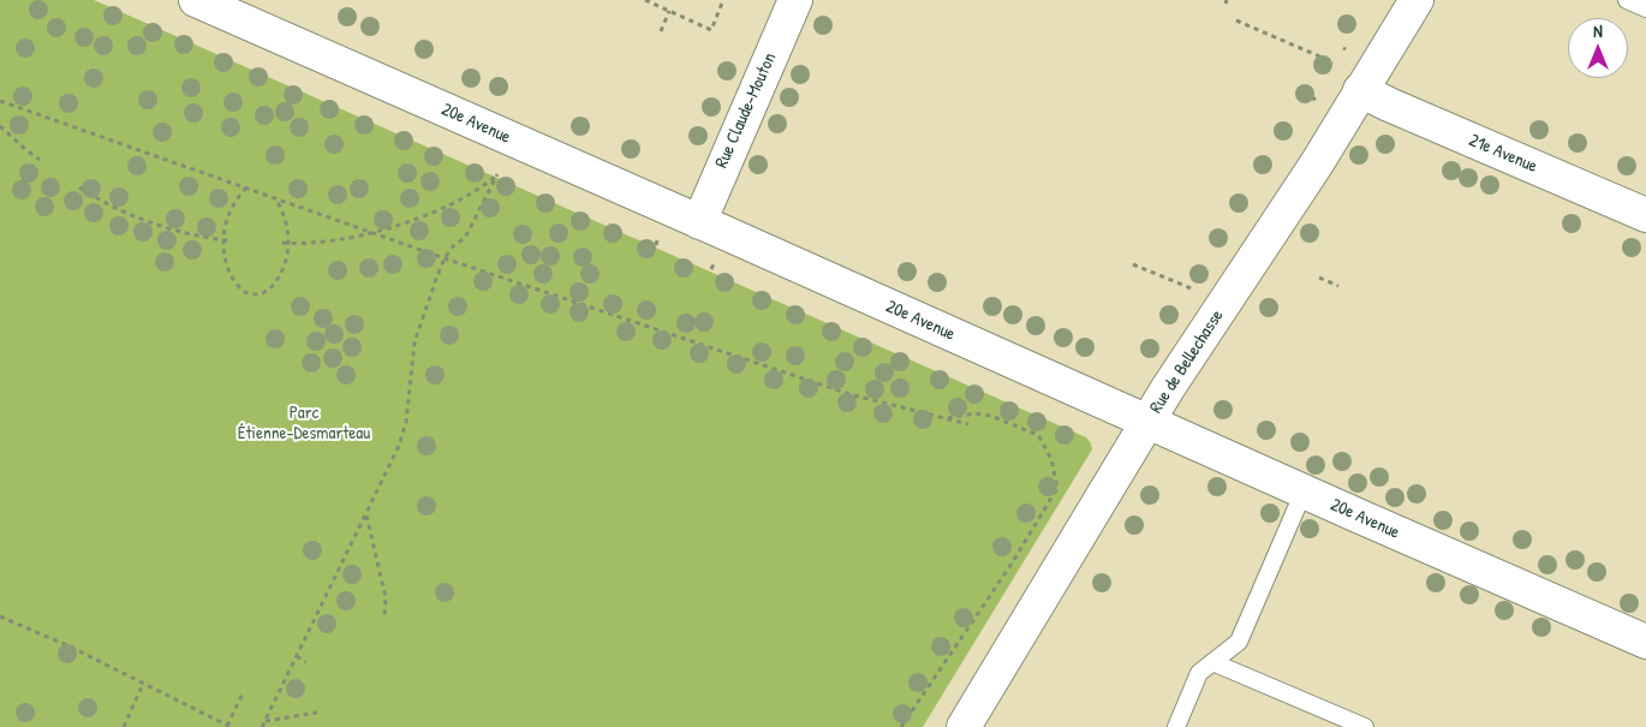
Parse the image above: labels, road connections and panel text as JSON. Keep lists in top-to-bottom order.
{
  "streets": {
    "street": [
      "Rue Claude-Mouton",
      "20e Avenue",
      "21e Avenue",
      "Rue de Bellechasse"
    ]
  },
  "crossings": [
    ["Rue Claude-Mouton", "20e Avenue"],
    ["20e Avenue", "Rue de Bellechasse"],
    ["21e Avenue", "Rue de Bellechasse"]
  ],
  "parks": ["Parc Étienne-Desmarteau"],
  "north": "top"
}
